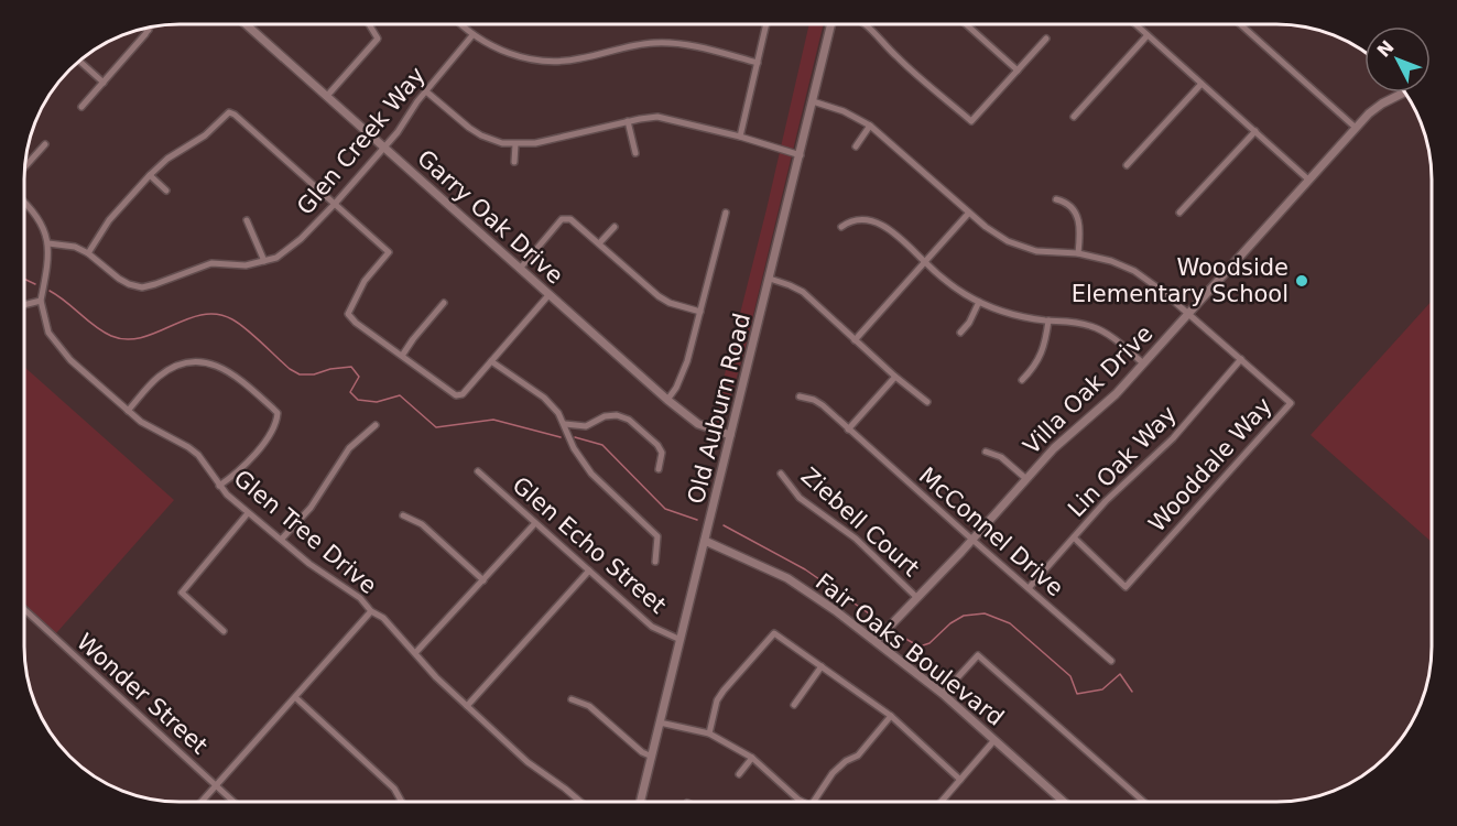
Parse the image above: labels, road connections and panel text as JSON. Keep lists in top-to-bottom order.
{
  "streets": {
    "street": [
      "Glen Creek Way",
      "Garry Oak Drive",
      "Villa Oak Drive",
      "Old Auburn Road",
      "Lin Oak Way",
      "Wooddale Way",
      "Ziebell Court",
      "Glen Tree Drive",
      "McConnel Drive",
      "Glen Echo Street",
      "Fair Oaks Boulevard",
      "Wonder Street"
    ]
  },
  "crossings": [
    ["Glen Creek Way", "Garry Oak Drive"],
    ["Glen Creek Way", "Glen Tree Drive"],
    ["Garry Oak Drive", "Old Auburn Road"],
    ["Villa Oak Drive", "Wooddale Way"],
    ["Villa Oak Drive", "Ziebell Court"],
    ["Villa Oak Drive", "McConnel Drive"],
    ["Villa Oak Drive", "Fair Oaks Boulevard"],
    ["Old Auburn Road", "Wooddale Way"],
    ["Old Auburn Road", "Glen Echo Street"],
    ["Old Auburn Road", "Fair Oaks Boulevard"],
    ["Lin Oak Way", "Wooddale Way"],
    ["Lin Oak Way", "McConnel Drive"]
  ],
  "places": ["Woodside Elementary School"],
  "north": "top left"
}
